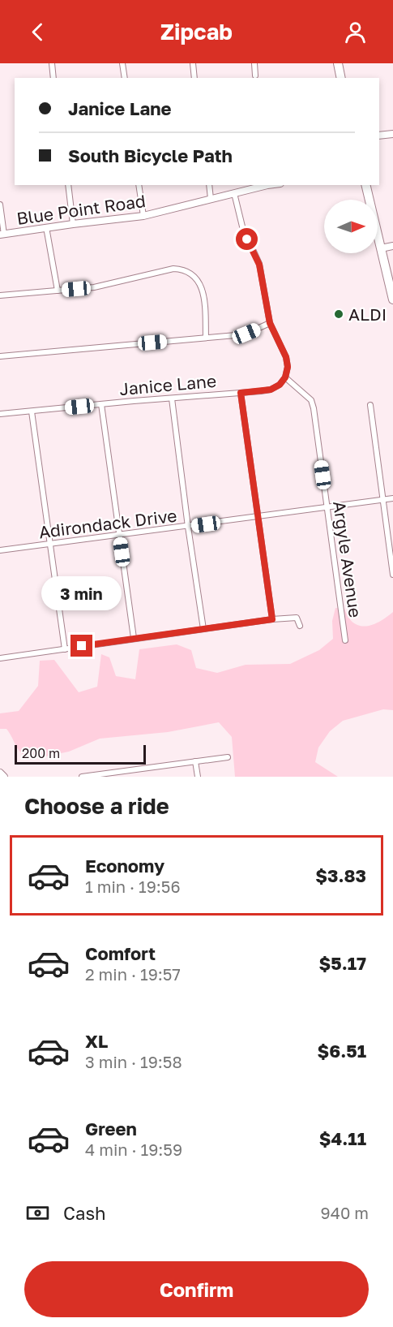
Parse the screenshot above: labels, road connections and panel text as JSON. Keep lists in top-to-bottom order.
{
  "streets": {
    "street": [
      "Blue Point Road",
      "Janice Lane",
      "Adirondack Drive",
      "Argyle Avenue"
    ]
  },
  "crossings": [
    ["Janice Lane", "Argyle Avenue"],
    ["Adirondack Drive", "Argyle Avenue"]
  ],
  "places": ["ALDI"],
  "scale_bar": "200 m",
  "north": "right",
  "page": {
    "header": "Zipcab",
    "banner": ["Janice Lane", "South Bicycle Path"],
    "bubble": "3 min",
    "scale": "200 m",
    "heading": "Choose a ride",
    "list": [
      {
        "name": "Economy",
        "note": "1 min · 19:56",
        "value": "$3.83"
      },
      {
        "name": "Comfort",
        "note": "2 min · 19:57",
        "value": "$5.17"
      },
      {
        "name": "XL",
        "note": "3 min · 19:58",
        "value": "$6.51"
      },
      {
        "name": "Green",
        "note": "4 min · 19:59",
        "value": "$4.11"
      }
    ],
    "pay": ["Cash", "940 m"],
    "buttons": "Confirm"
  }
}
